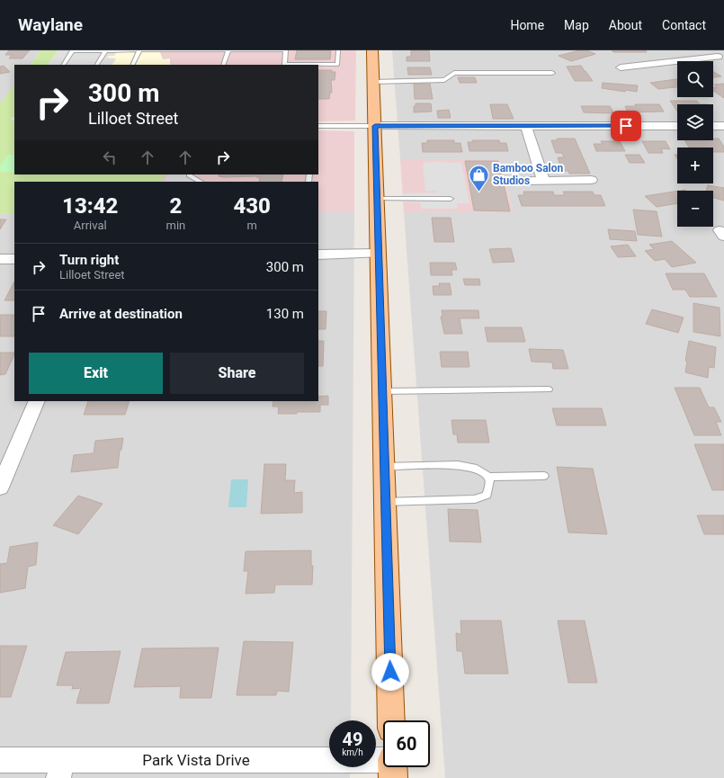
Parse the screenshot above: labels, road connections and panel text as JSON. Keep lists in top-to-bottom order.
{
  "streets": {
    "street": ["Park Vista Drive"]
  },
  "places": {
    "shop": ["Bamboo Salon Studios"]
  },
  "page": {
    "header": "Waylane",
    "nav": [
      "Home",
      "Map",
      "About",
      "Contact"
    ],
    "map_buttons": ["+", "−"],
    "turn": ["300 m", "Lilloet Street"],
    "eta": [
      "13:42",
      "Arrival",
      "2",
      "min",
      "430",
      "m"
    ],
    "list": [
      {
        "name": "Turn right",
        "note": "Lilloet Street",
        "value": "300 m"
      },
      {
        "name": "Arrive at destination",
        "value": "130 m"
      }
    ],
    "buttons": ["Exit", "Share"],
    "speed": "49 km/h",
    "limit": "60"
  }
}
